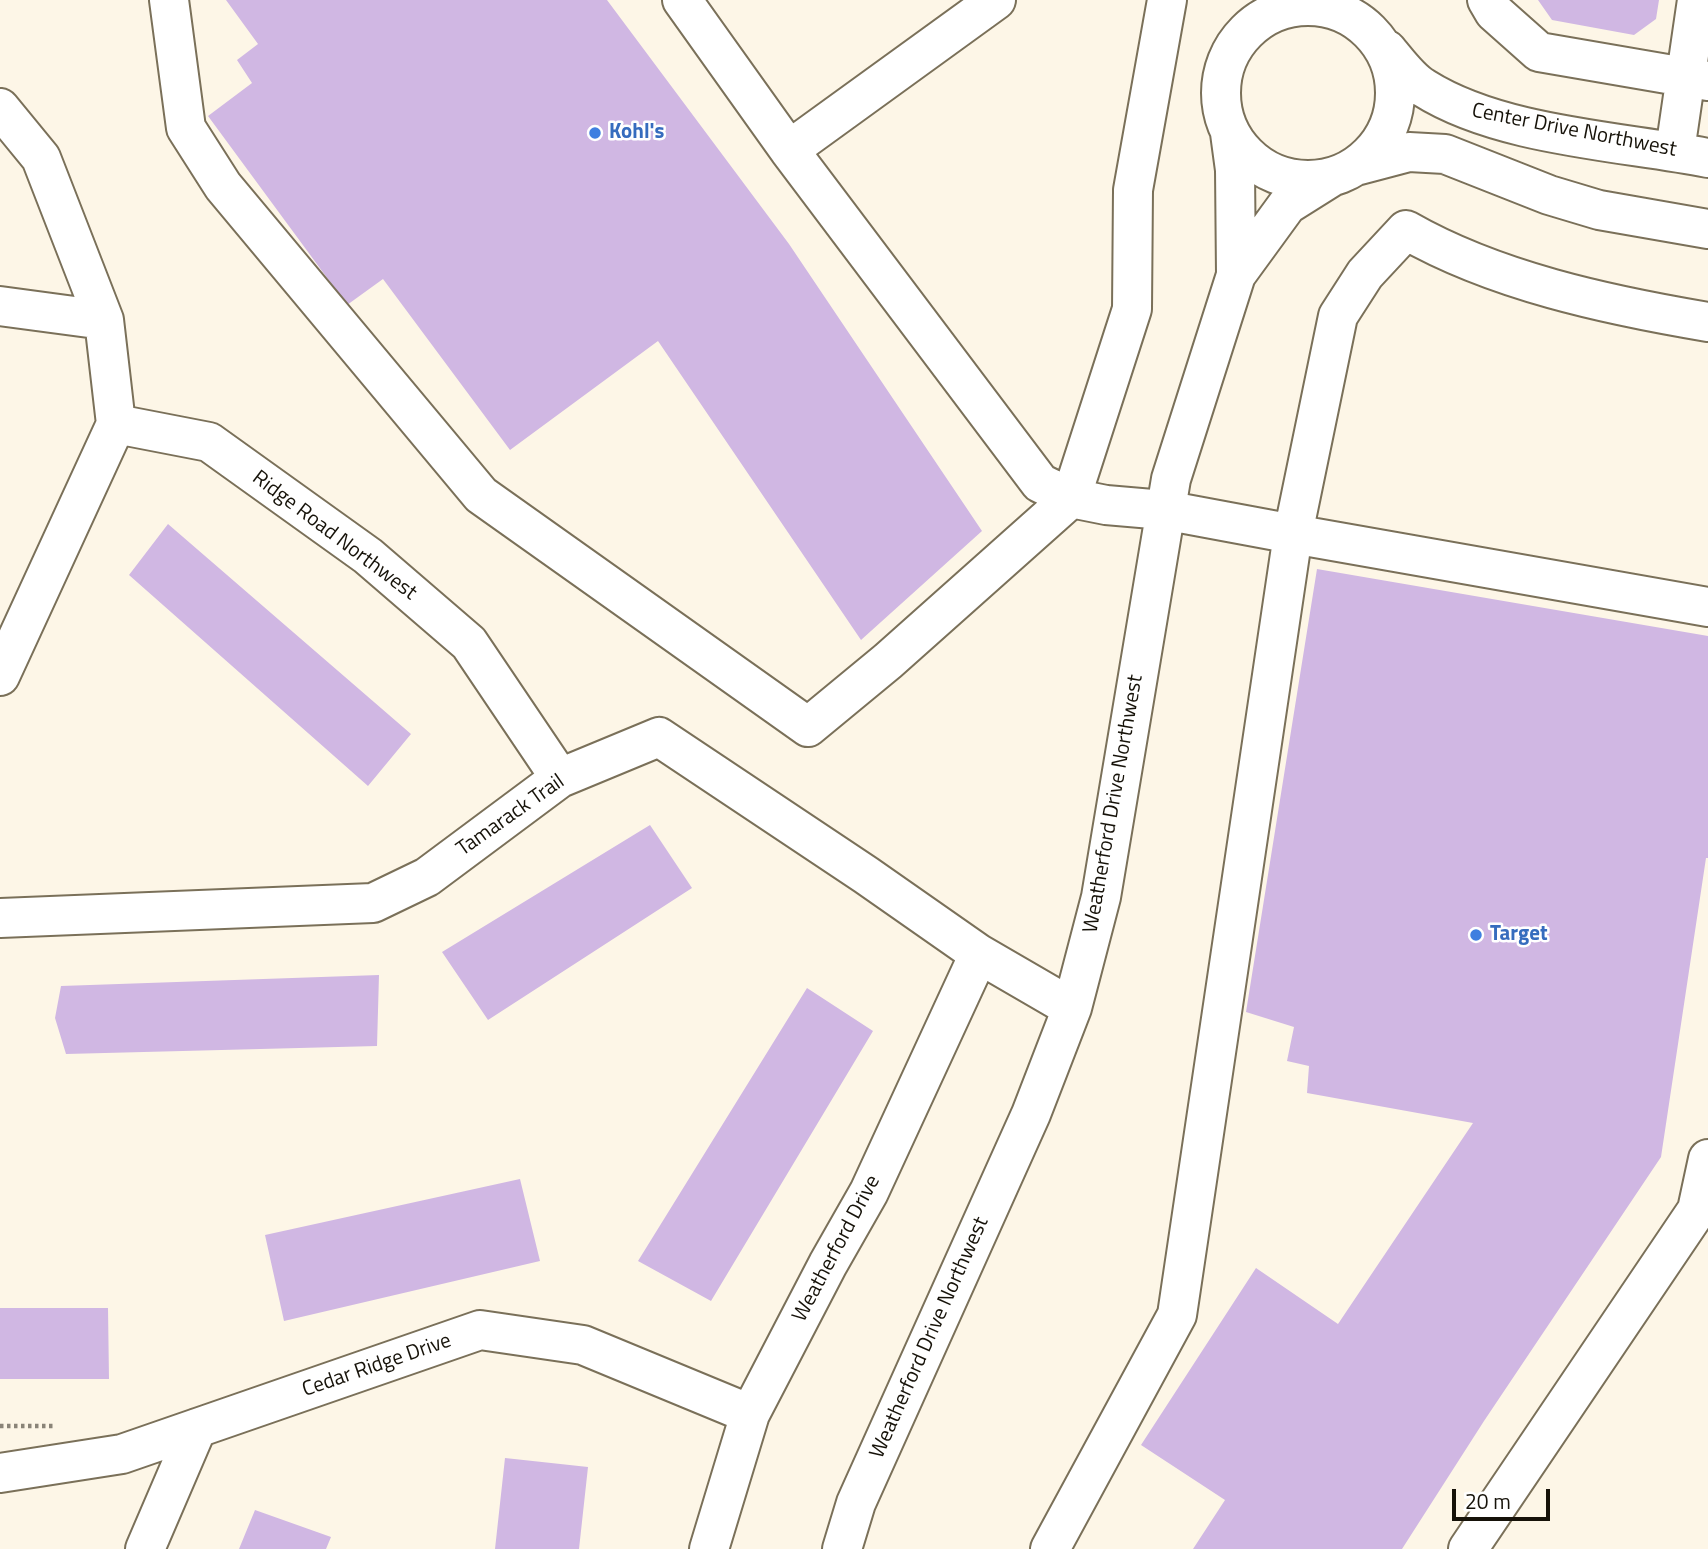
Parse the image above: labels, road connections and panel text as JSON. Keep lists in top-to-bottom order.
{
  "streets": {
    "street": [
      "Center Drive Northwest",
      "Ridge Road Northwest",
      "Weatherford Drive Northwest",
      "Tamarack Trail",
      "Weatherford Drive",
      "Cedar Ridge Drive"
    ]
  },
  "crossings": [
    ["Center Drive Northwest", "Weatherford Drive Northwest"],
    ["Ridge Road Northwest", "Tamarack Trail"],
    ["Weatherford Drive Northwest", "Tamarack Trail"],
    ["Tamarack Trail", "Weatherford Drive"],
    ["Weatherford Drive", "Cedar Ridge Drive"]
  ],
  "places": ["Kohl's", "Target"],
  "scale_bar": "20 m"
}
